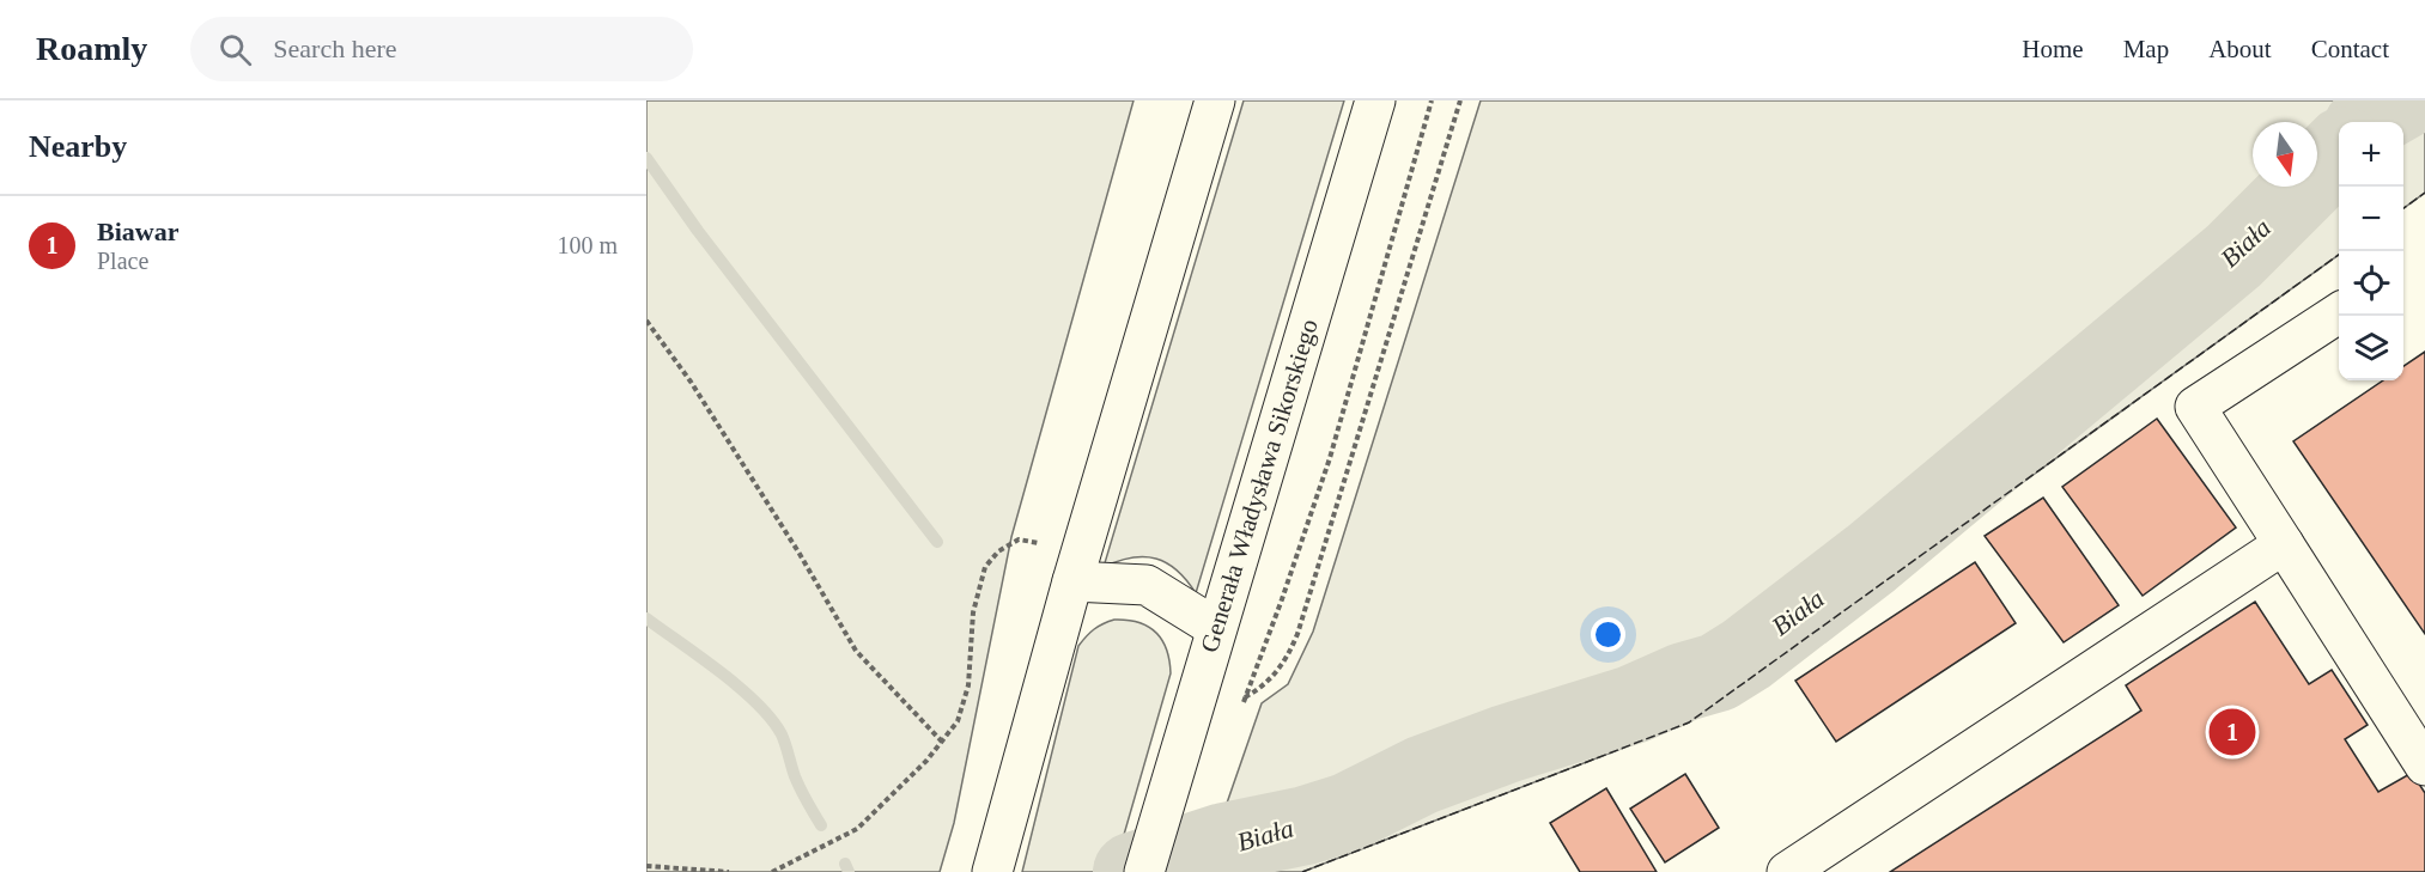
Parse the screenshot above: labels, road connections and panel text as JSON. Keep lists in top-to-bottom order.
{
  "streets": {
    "main road": ["Generała Władysława Sikorskiego"]
  },
  "water": ["Biała"],
  "north": "bottom",
  "page": {
    "header": "Roamly",
    "search": "Search here",
    "nav": [
      "Home",
      "Map",
      "About",
      "Contact"
    ],
    "heading": "Nearby",
    "map_buttons": ["+", "−"],
    "list": [
      {
        "mark": "1",
        "name": "Biawar",
        "note": "Place",
        "value": "100 m"
      }
    ],
    "pins": "1"
  }
}
